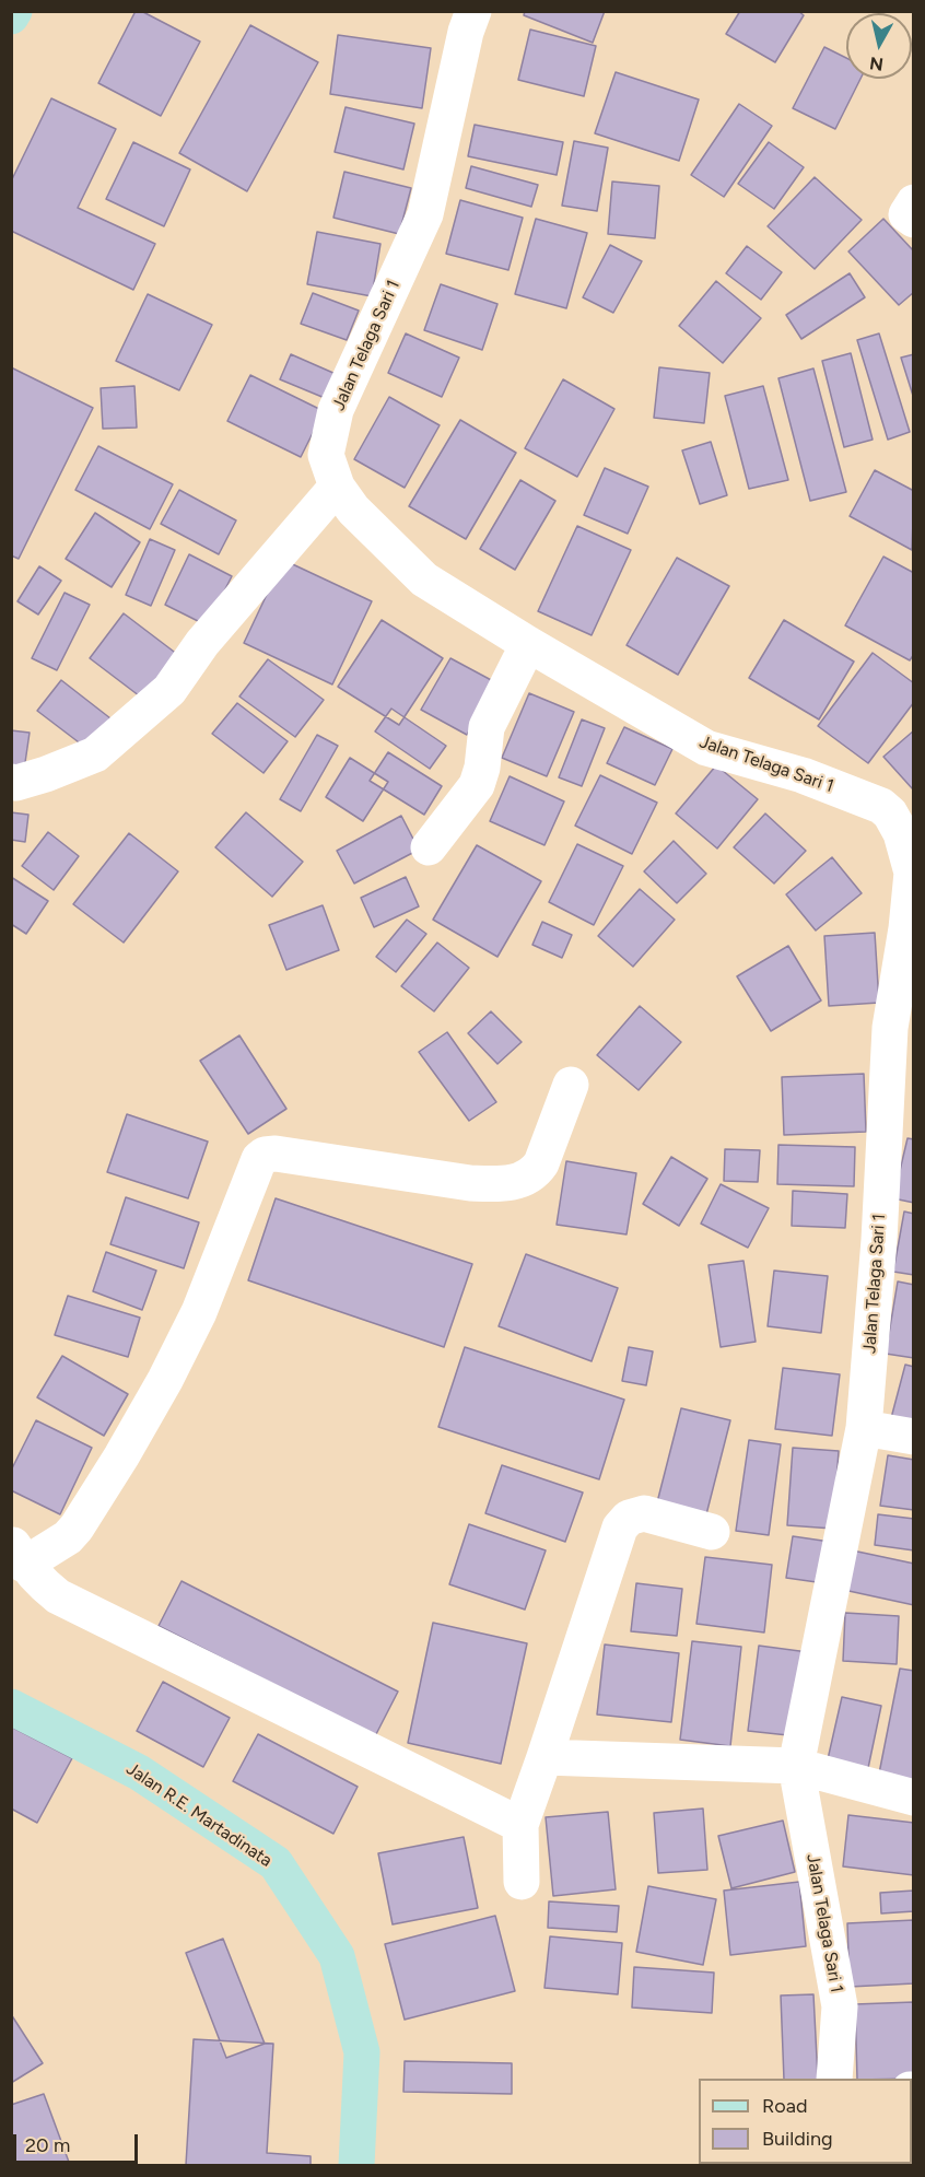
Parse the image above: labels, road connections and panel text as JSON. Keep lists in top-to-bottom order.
{
  "streets": {
    "street": ["Jalan Telaga Sari 1", "Jalan R.E. Martadinata"]
  },
  "legend": ["Road", "Building"],
  "scale_bar": "20 m",
  "north": "bottom"
}
